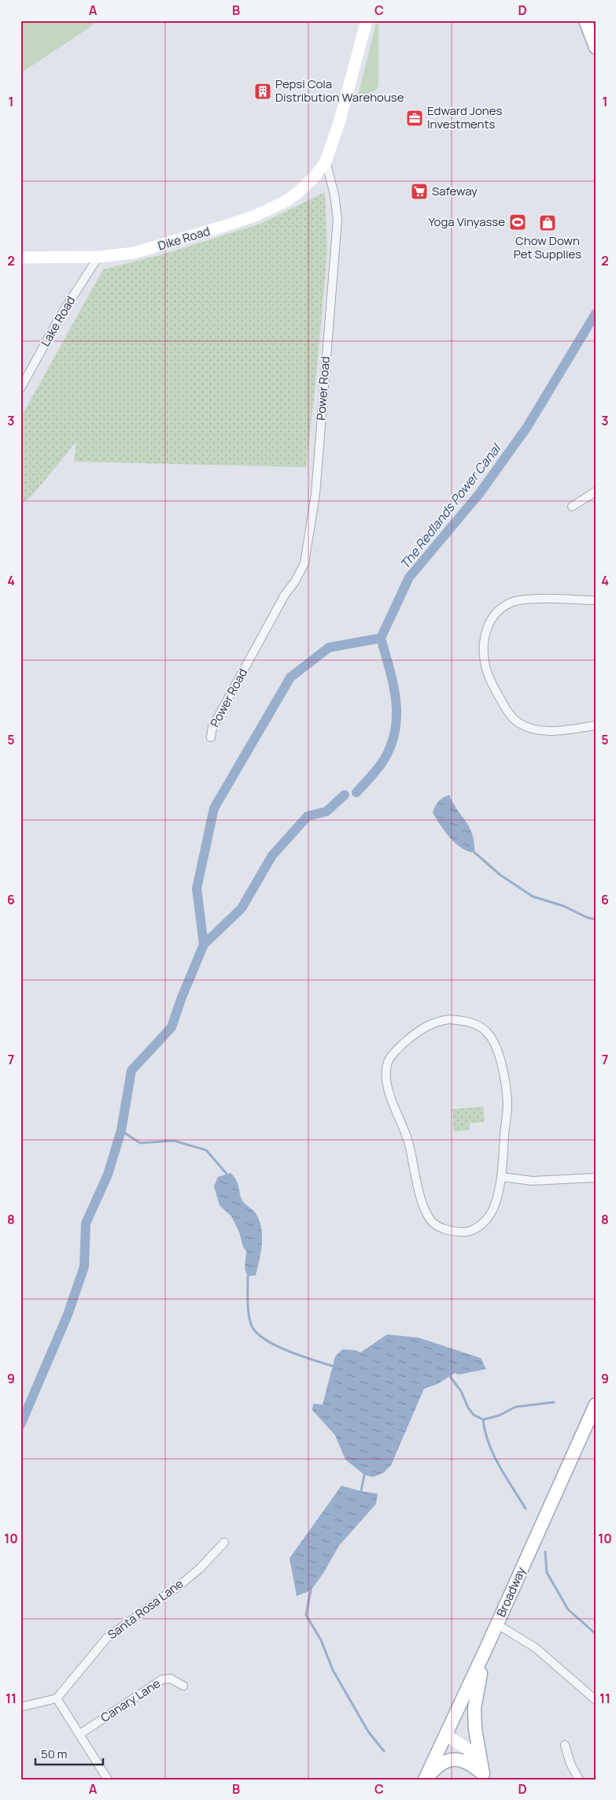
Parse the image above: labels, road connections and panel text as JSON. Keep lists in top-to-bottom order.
{
  "streets": {
    "main road": ["Broadway"],
    "street": [
      "Dike Road",
      "Lake Road",
      "Power Road",
      "Santa Rosa Lane",
      "Canary Lane"
    ]
  },
  "crossings": [
    ["Dike Road", "Lake Road"],
    ["Dike Road", "Power Road"]
  ],
  "water": ["The Redlands Power Canal"],
  "places": {
    "building": ["Pepsi Cola Distribution Warehouse"],
    "office": ["Edward Jones Investments"],
    "supermarket": ["Safeway"],
    "sports": ["Yoga Vinyasse"],
    "shop": ["Chow Down Pet Supplies"]
  },
  "scale_bar": "50 m",
  "grid": {
    "columns": [
      "A",
      "B",
      "C",
      "D"
    ],
    "rows": [
      "1",
      "2",
      "3",
      "4",
      "5",
      "6",
      "7",
      "8",
      "9",
      "10",
      "11"
    ]
  }
}
